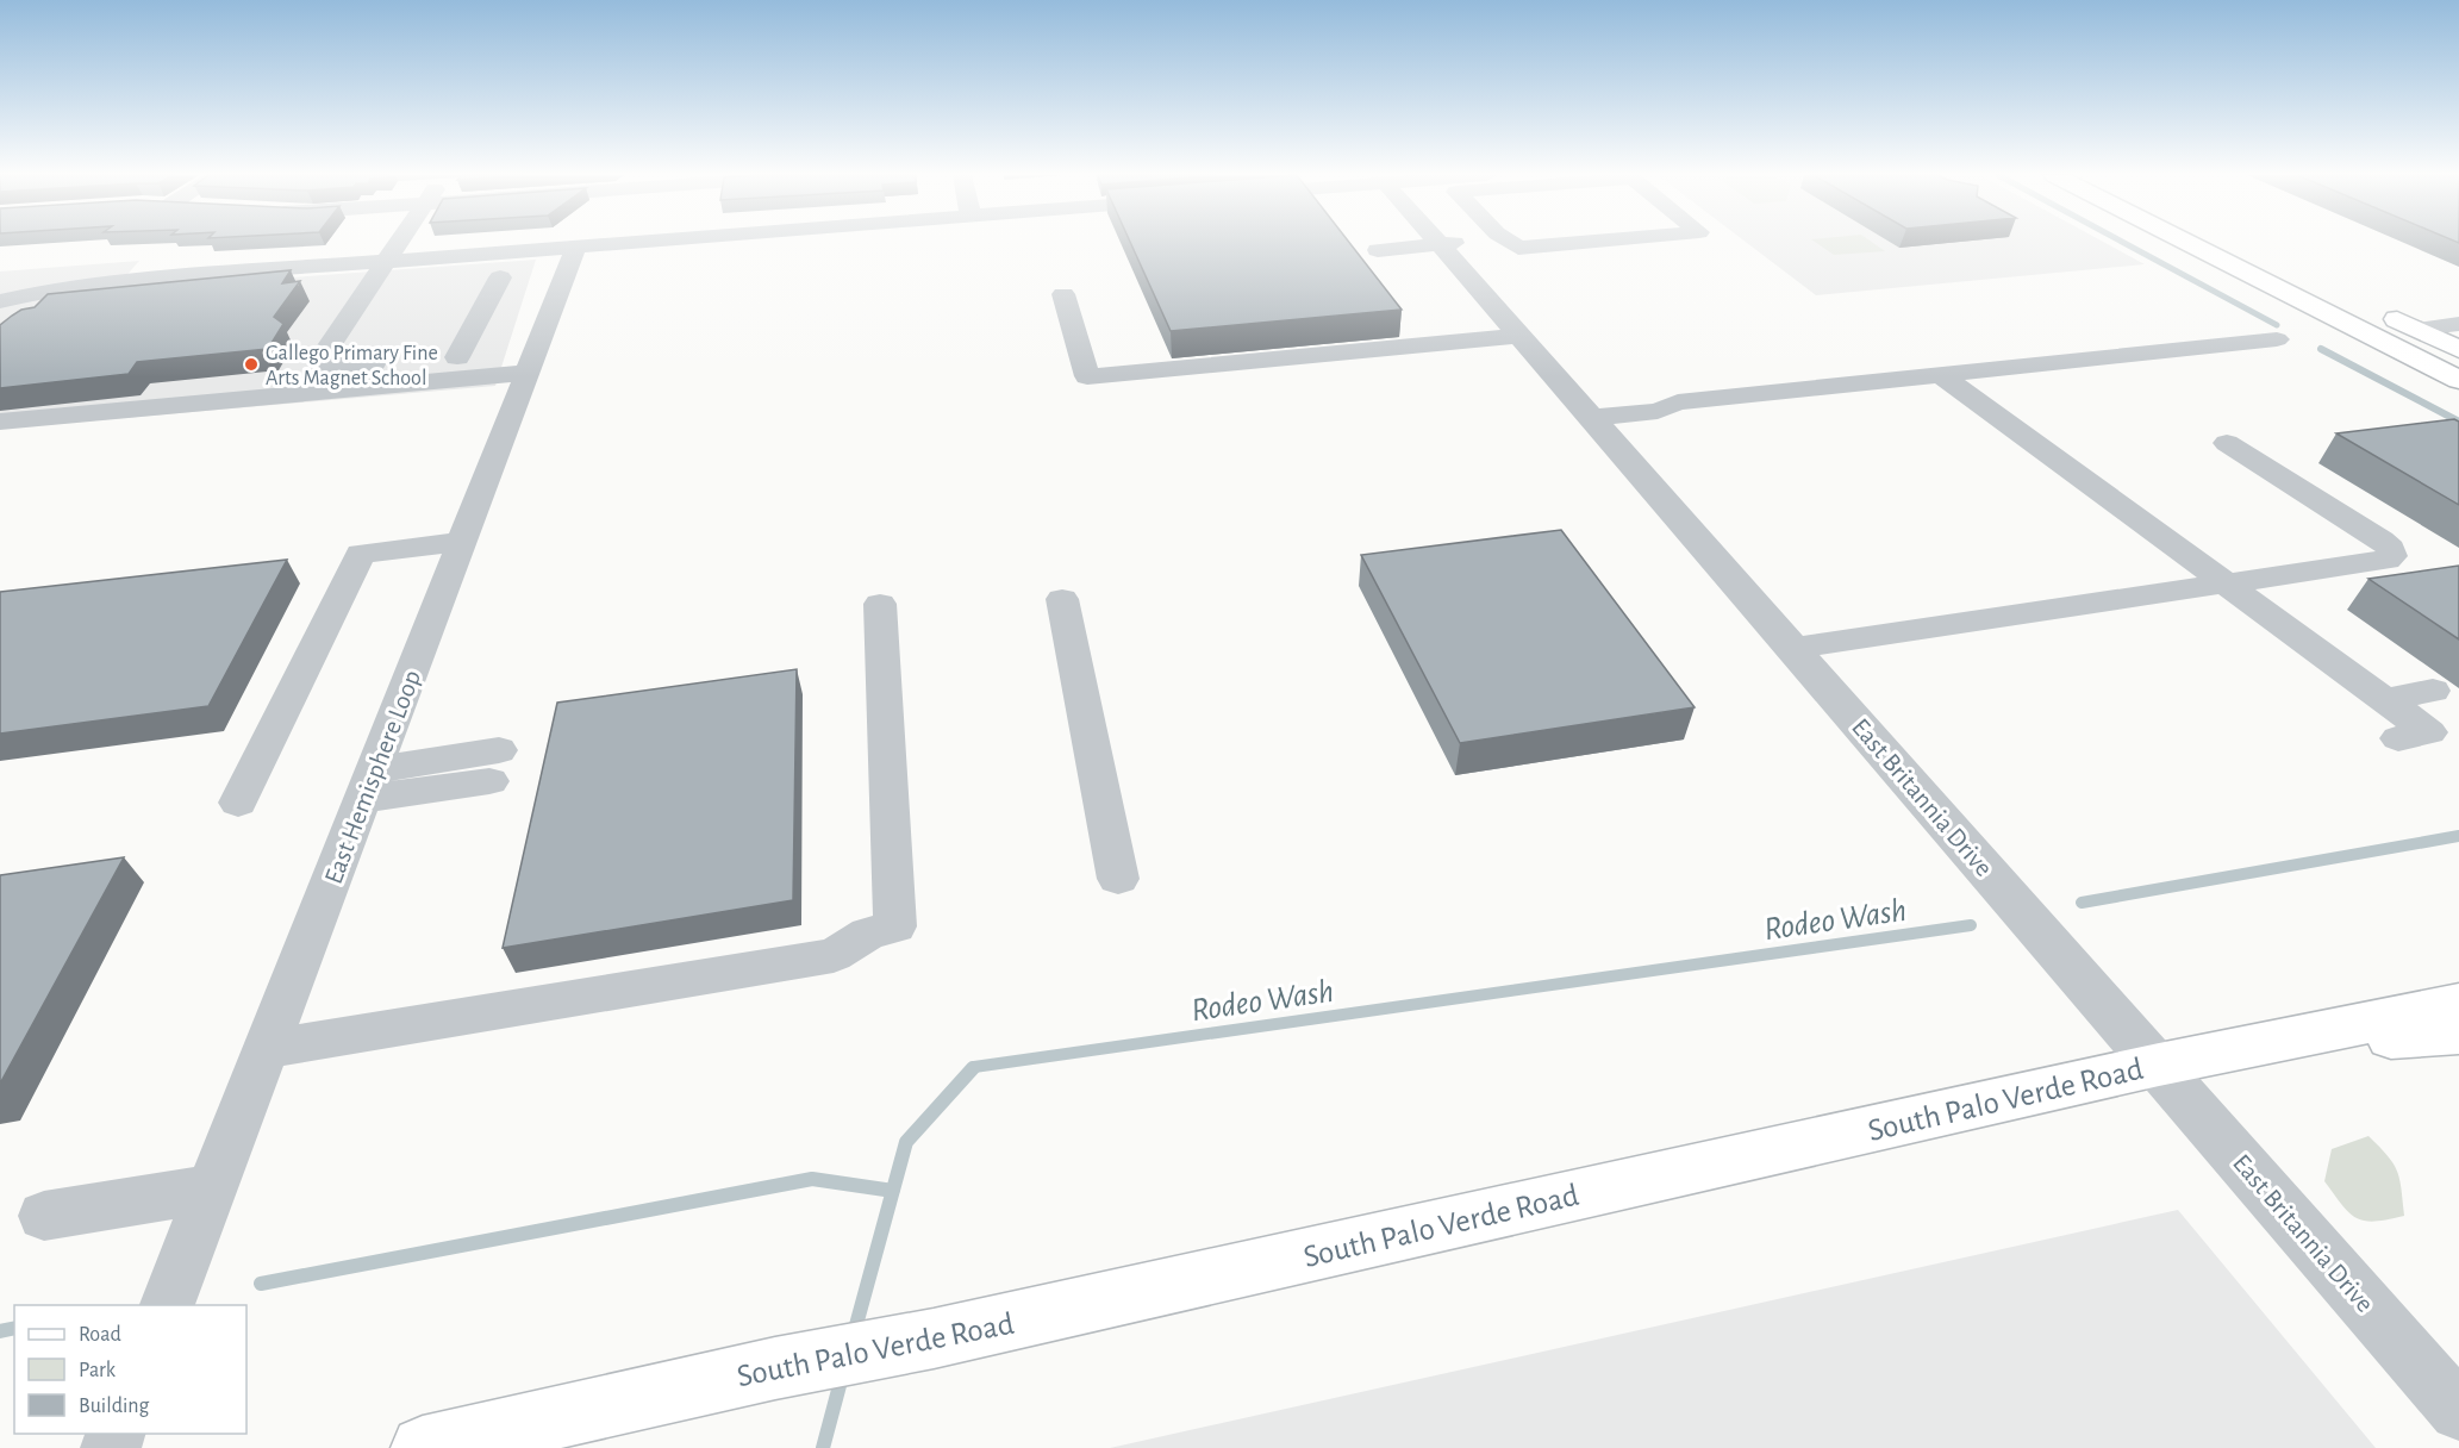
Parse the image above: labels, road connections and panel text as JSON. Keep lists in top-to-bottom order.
{
  "streets": {
    "main road": ["South Palo Verde Road"],
    "street": ["East Hemisphere Loop", "East Britannia Drive"]
  },
  "crossings": [
    ["East Britannia Drive", "South Palo Verde Road"]
  ],
  "water": ["Rodeo Wash"],
  "places": ["Gallego Primary Fine Arts Magnet School"],
  "legend": ["Road", "Park", "Building"]
}
